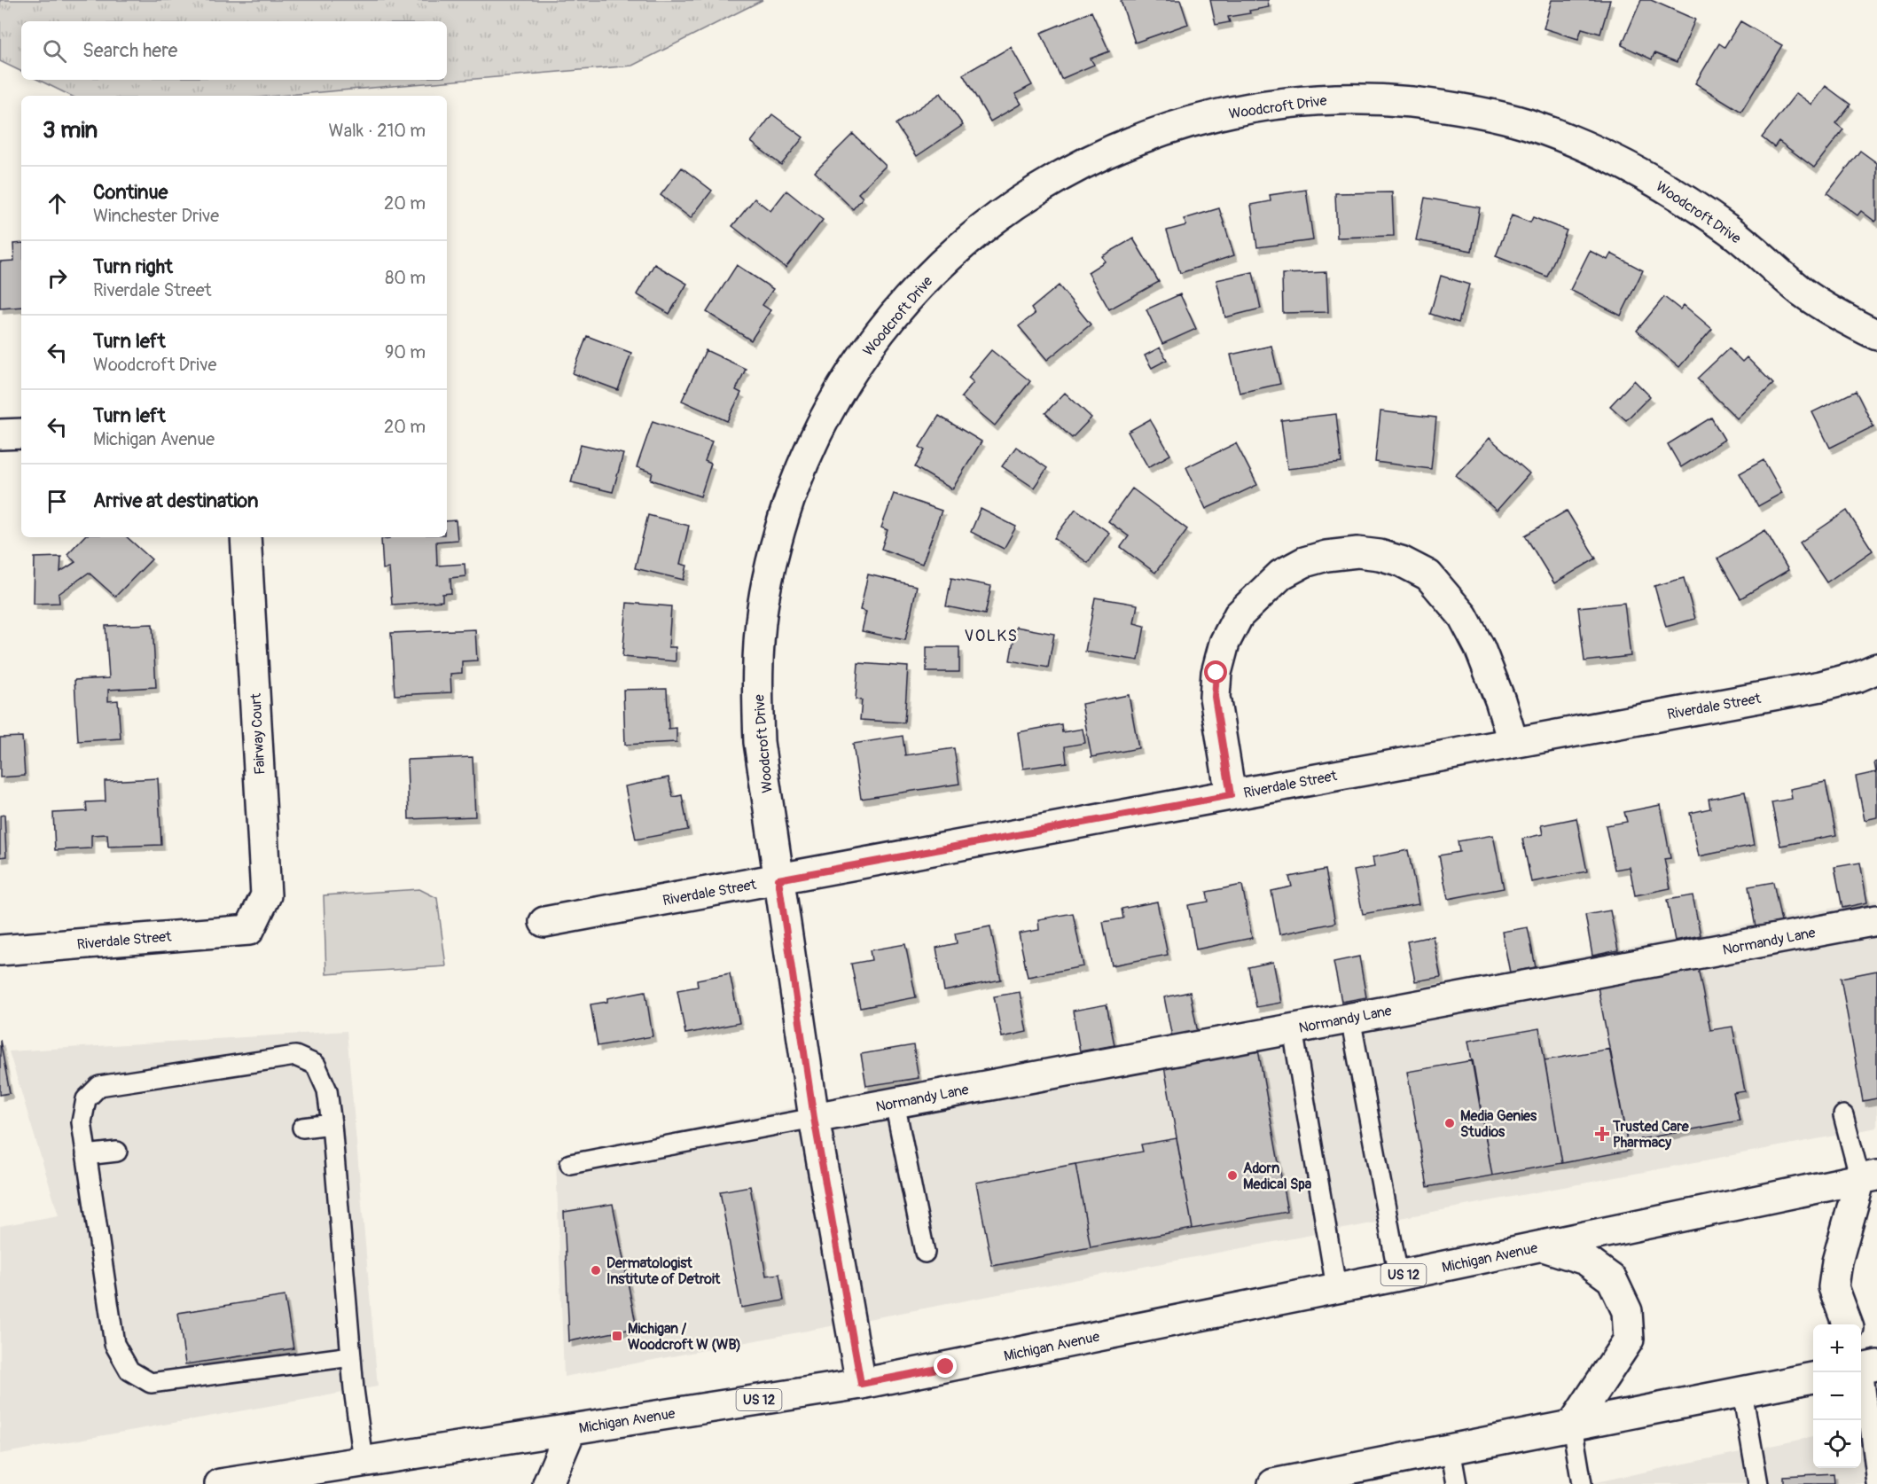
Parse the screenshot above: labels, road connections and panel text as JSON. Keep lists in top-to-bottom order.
{
  "streets": {
    "street": [
      "Woodcroft Drive",
      "Riverdale Street",
      "Fairway Court",
      "Normandy Lane",
      "Michigan Avenue",
      "US 12"
    ]
  },
  "crossings": [
    ["Woodcroft Drive", "Riverdale Street"],
    ["Woodcroft Drive", "Normandy Lane"],
    ["Woodcroft Drive", "Michigan Avenue"],
    ["Riverdale Street", "Fairway Court"]
  ],
  "districts": ["VOLKS"],
  "places": {
    "other": ["Media Genies Studios", "Adorn Medical Spa", "Dermatologist Institute of Detroit"],
    "health": ["Trusted Care Pharmacy"],
    "transit": ["Michigan / Woodcroft W (WB)"]
  },
  "page": {
    "search": "Search here",
    "heading": ["3 min", "Walk · 210 m"],
    "list": [
      ["Continue", "Winchester Drive", "20 m"],
      ["Turn right", "Riverdale Street", "80 m"],
      ["Turn left", "Woodcroft Drive", "90 m"],
      ["Turn left", "Michigan Avenue", "20 m"],
      "Arrive at destination"
    ],
    "map_buttons": ["+", "−"]
  }
}
